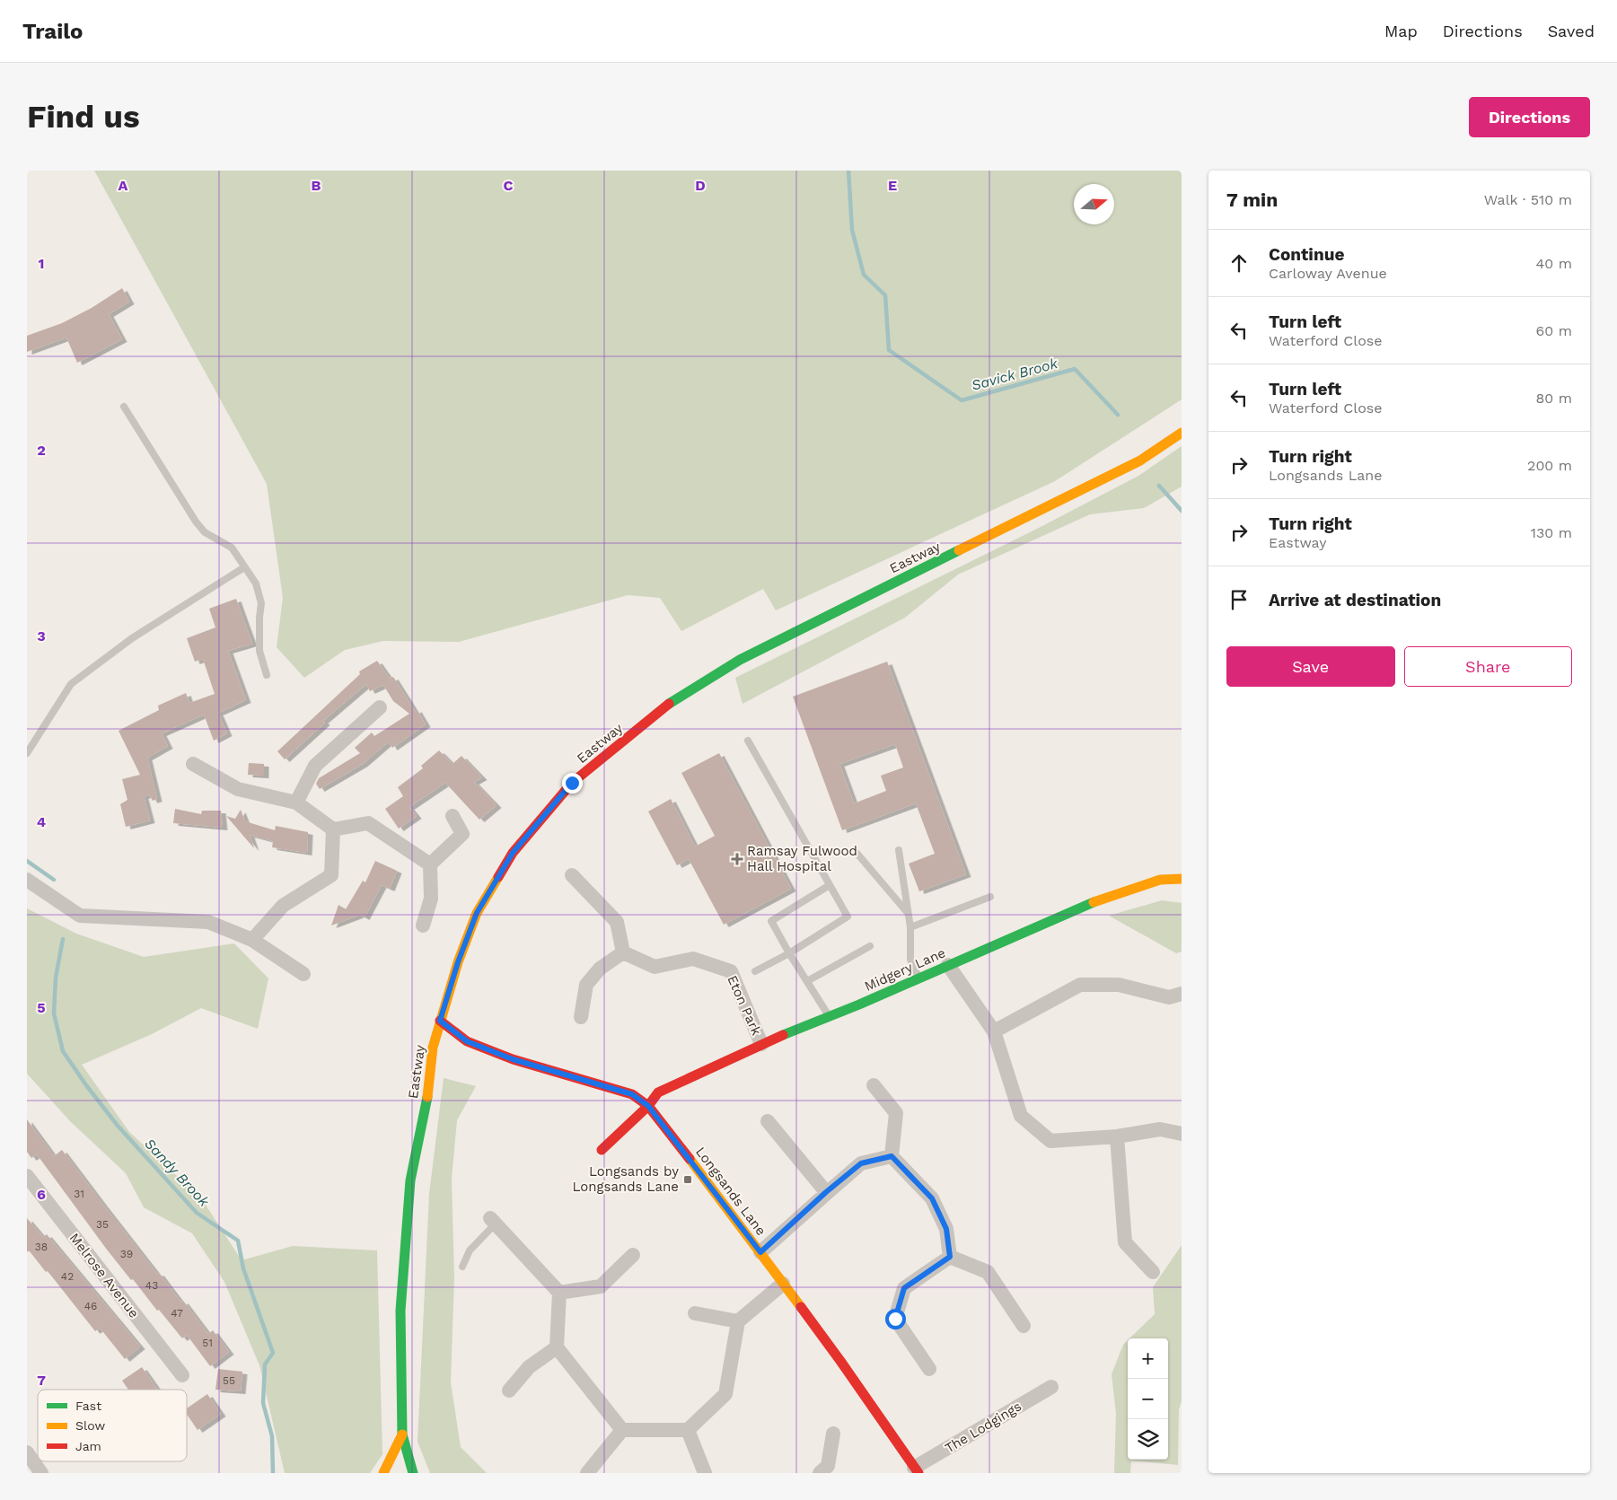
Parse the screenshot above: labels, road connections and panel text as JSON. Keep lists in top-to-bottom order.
{
  "streets": {
    "main road": ["Eastway", "Midgery Lane", "Longsands Lane"],
    "street": ["Eton Park", "Melrose Avenue", "The Lodgings"]
  },
  "crossings": [
    ["Eastway", "Longsands Lane"],
    ["Midgery Lane", "Eton Park"],
    ["Midgery Lane", "Longsands Lane"],
    ["Longsands Lane", "The Lodgings"]
  ],
  "water": ["Savick Brook", "Sandy Brook"],
  "places": {
    "health": ["Ramsay Fulwood Hall Hospital"],
    "transit": ["Longsands by Longsands Lane"]
  },
  "house_numbers": [
    "31",
    "35",
    "38",
    "39",
    "42",
    "43",
    "46",
    "47",
    "51",
    "55"
  ],
  "legend": ["Fast", "Slow", "Jam"],
  "north": "right",
  "page": {
    "header": "Trailo",
    "nav": ["Map", "Directions", "Saved"],
    "buttons": [
      "Directions",
      ["Save", "Share"]
    ],
    "title": "Find us",
    "heading": ["7 min", "Walk · 510 m"],
    "list": [
      ["Continue", "Carloway Avenue", "40 m"],
      ["Turn left", "Waterford Close", "60 m"],
      ["Turn left", "Waterford Close", "80 m"],
      ["Turn right", "Longsands Lane", "200 m"],
      ["Turn right", "Eastway", "130 m"],
      "Arrive at destination"
    ],
    "map_buttons": ["+", "−"]
  },
  "grid": {
    "columns": [
      "A",
      "B",
      "C",
      "D",
      "E"
    ],
    "rows": [
      "1",
      "2",
      "3",
      "4",
      "5",
      "6",
      "7"
    ]
  }
}
